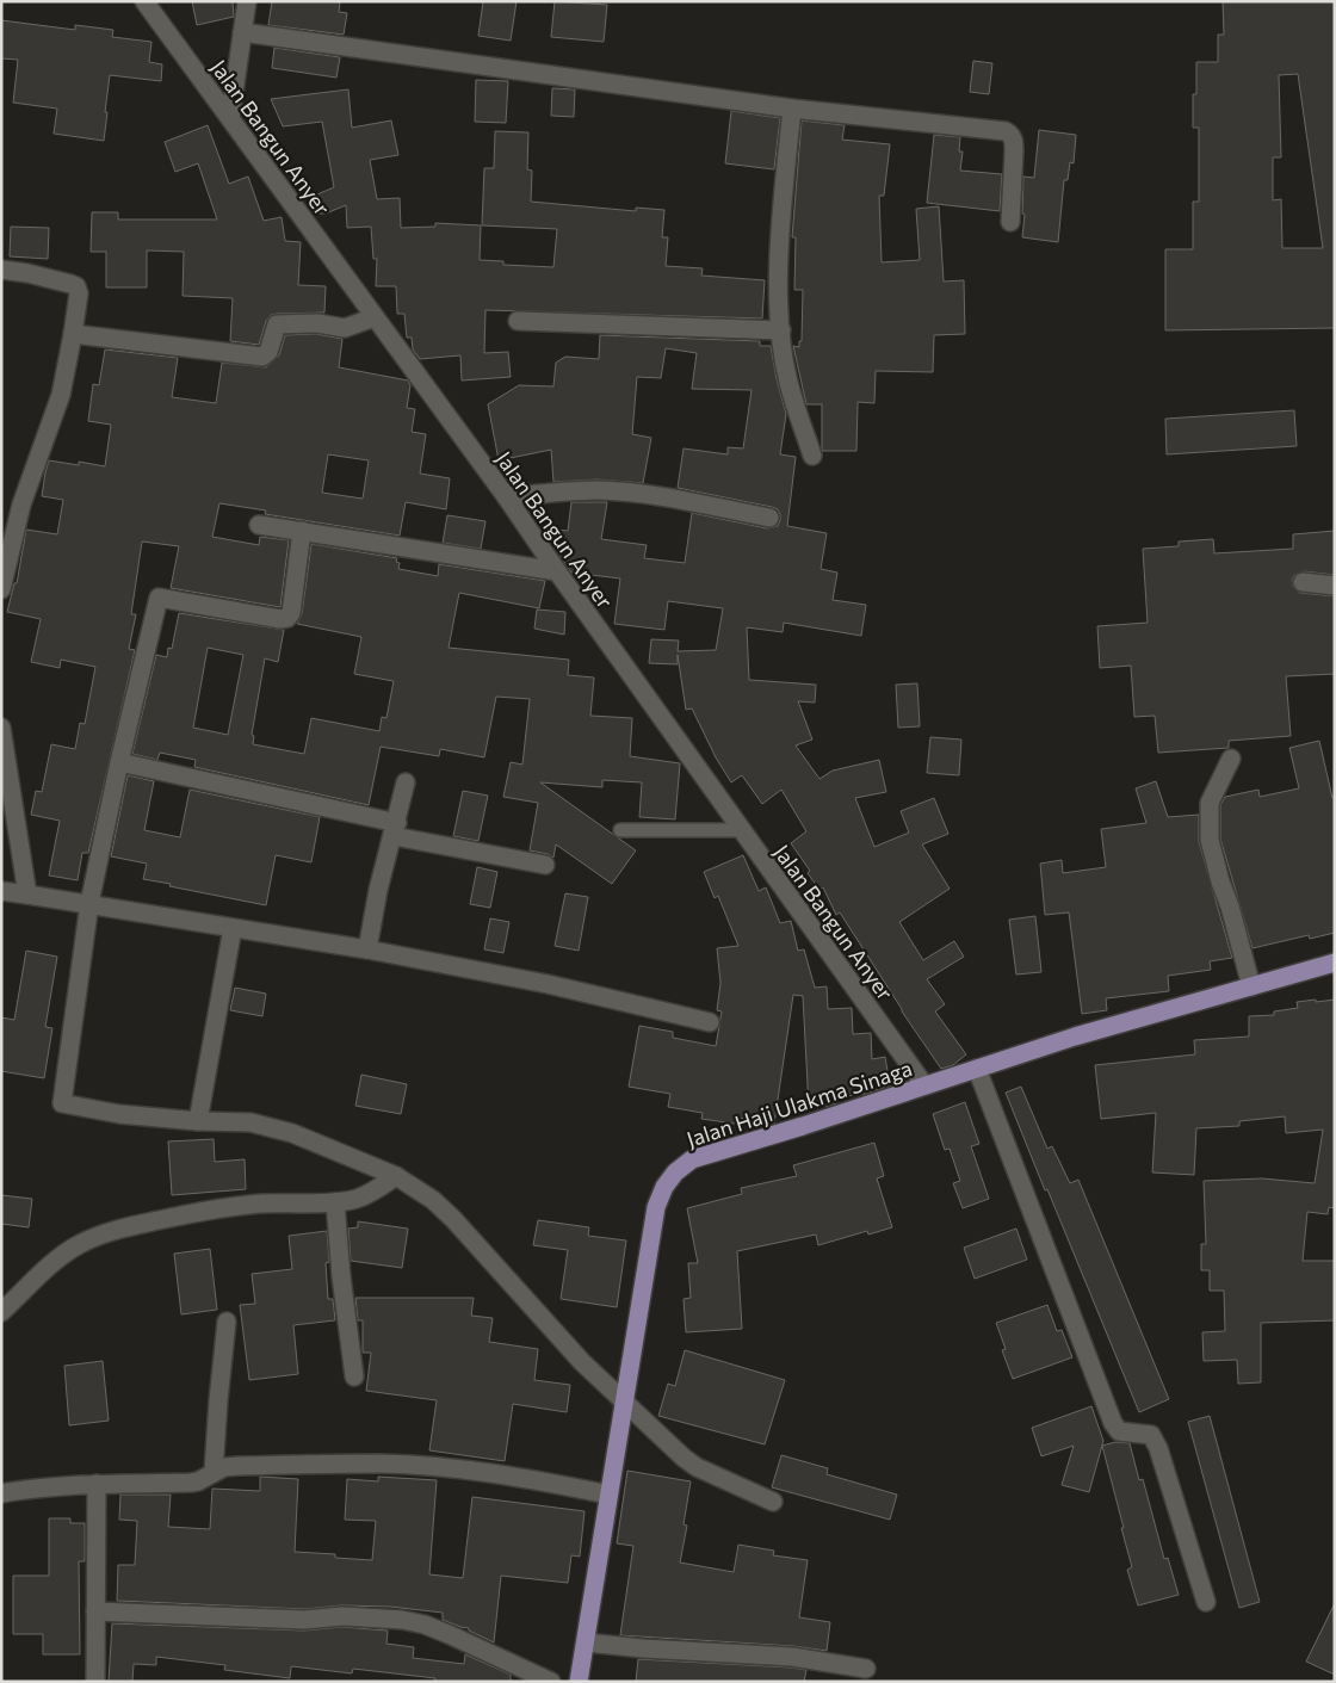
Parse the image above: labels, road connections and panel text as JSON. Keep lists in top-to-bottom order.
{
  "streets": {
    "main road": ["Jalan Haji Ulakma Sinaga"],
    "street": ["Jalan Bangun Anyer"]
  },
  "crossings": [
    ["Jalan Bangun Anyer", "Jalan Haji Ulakma Sinaga"]
  ]
}
